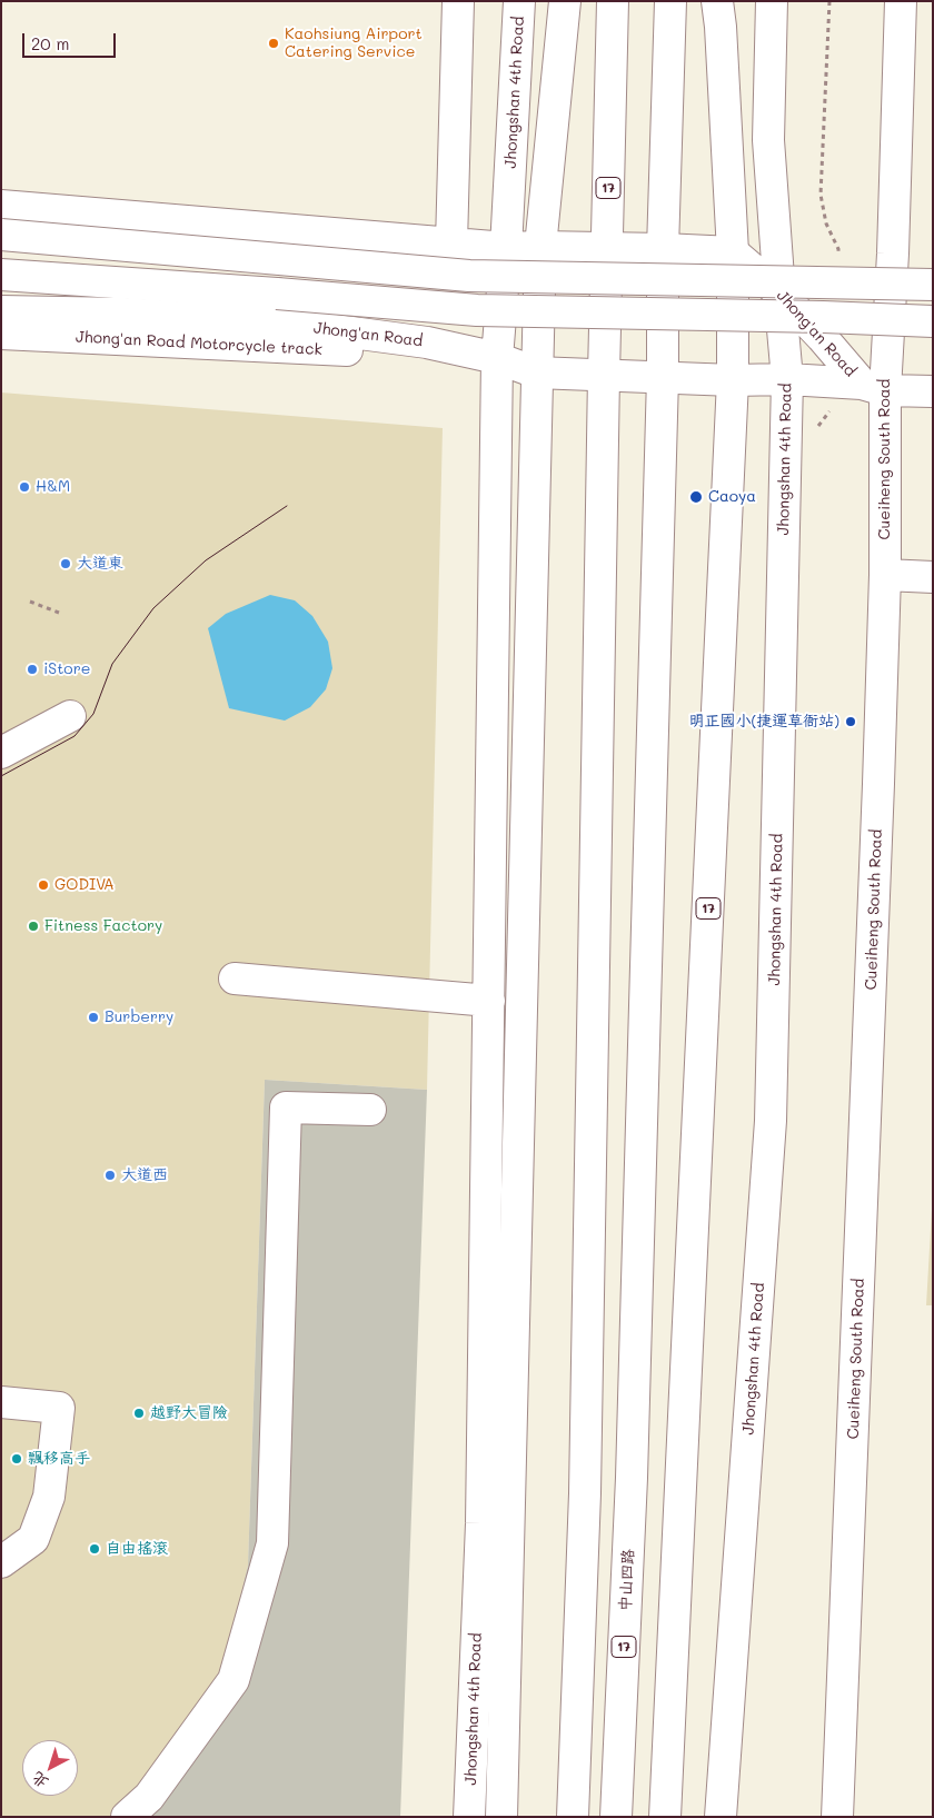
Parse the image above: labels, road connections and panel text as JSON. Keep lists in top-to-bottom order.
{
  "streets": {
    "main road": [
      "Jhongshan 4th Road",
      "17",
      "Jhong'an Road",
      "Jhong'an Road Motorcycle track",
      "Cueiheng South Road",
      "中山四路"
    ]
  },
  "crossings": [
    ["Jhongshan 4th Road", "Jhong'an Road"],
    ["Jhongshan 4th Road", "Jhong'an Road Motorcycle track"],
    ["17", "Jhong'an Road"],
    ["17", "中山四路"],
    ["Jhong'an Road", "Jhong'an Road Motorcycle track"],
    ["Jhong'an Road", "Cueiheng South Road"],
    ["Jhong'an Road", "中山四路"]
  ],
  "places": [
    "Kaohsiung Airport Catering Service",
    "H&M",
    "Caoya",
    "大道東",
    "iStore",
    "明正國小(捷運草衙站)",
    "GODIVA",
    "Fitness Factory",
    "Burberry",
    "大道西",
    "越野大冒險",
    "飄移高手",
    "自由搖滾"
  ],
  "scale_bar": "20 m",
  "north": "bottom left"
}
